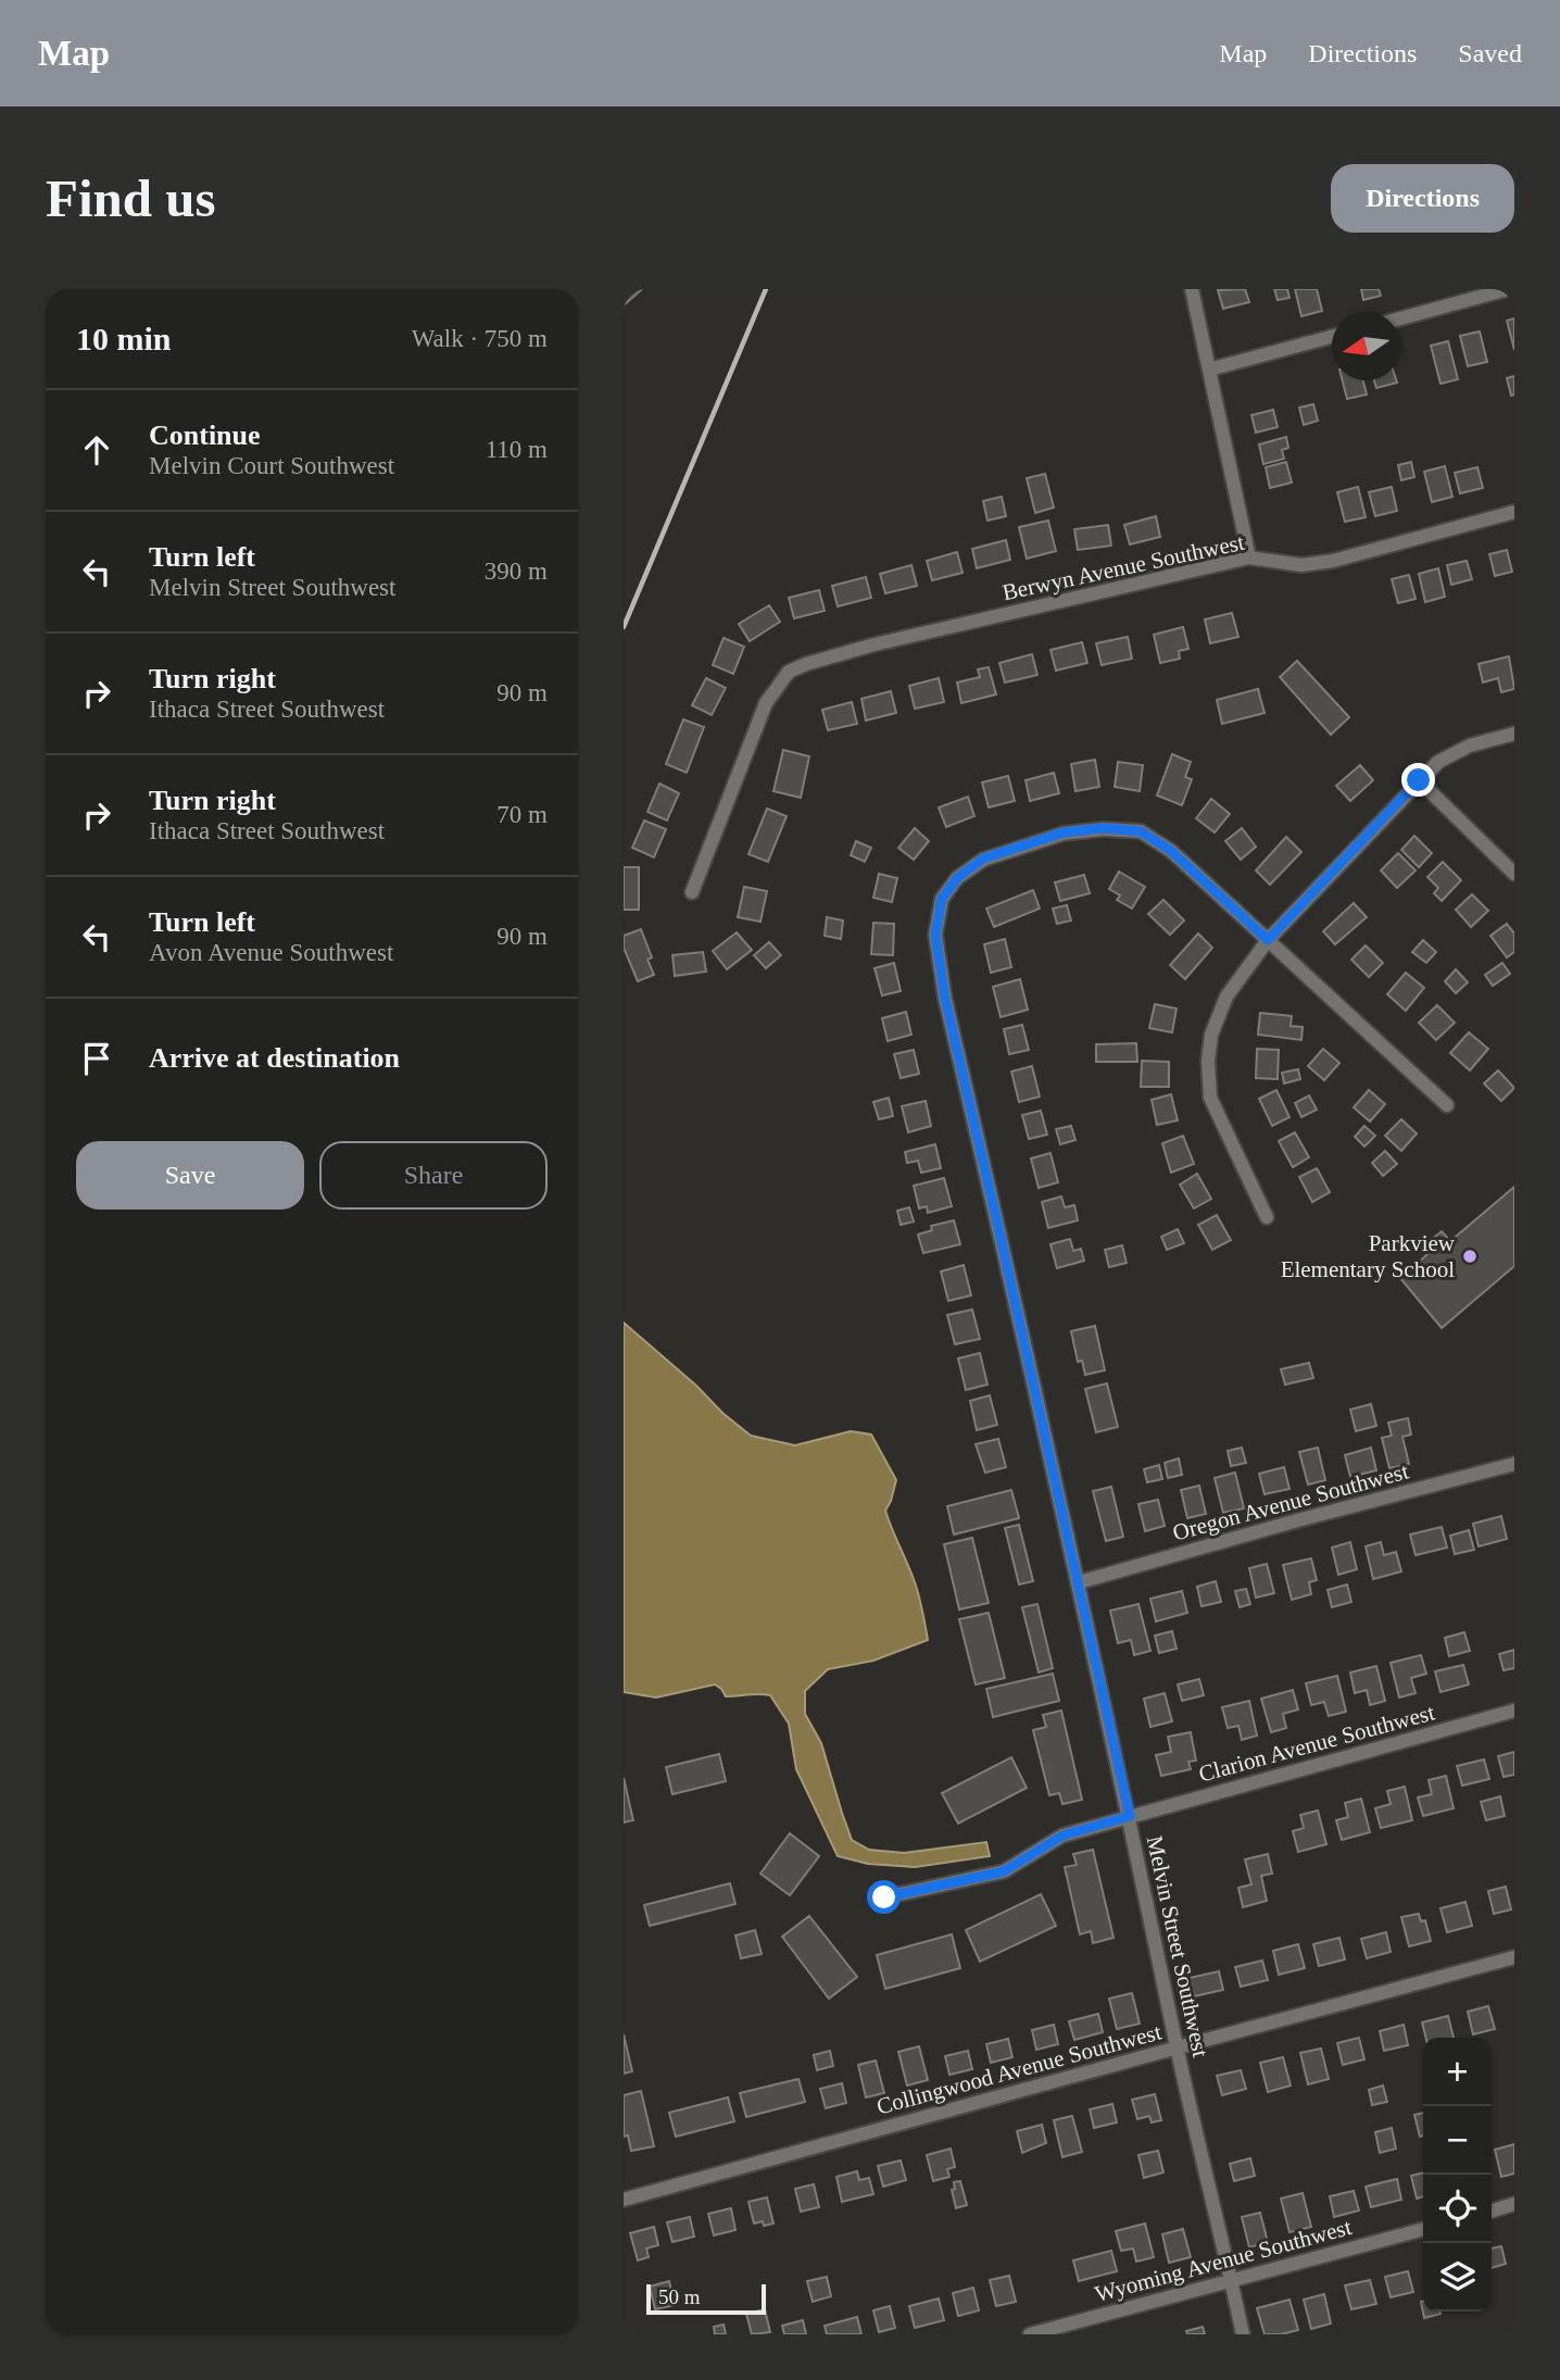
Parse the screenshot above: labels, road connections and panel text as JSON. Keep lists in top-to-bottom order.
{
  "streets": {
    "street": [
      "Berwyn Avenue Southwest",
      "Oregon Avenue Southwest",
      "Clarion Avenue Southwest",
      "Melvin Street Southwest",
      "Collingwood Avenue Southwest",
      "Wyoming Avenue Southwest"
    ]
  },
  "crossings": [
    ["Oregon Avenue Southwest", "Melvin Street Southwest"],
    ["Clarion Avenue Southwest", "Melvin Street Southwest"],
    ["Melvin Street Southwest", "Collingwood Avenue Southwest"],
    ["Melvin Street Southwest", "Wyoming Avenue Southwest"]
  ],
  "places": ["Parkview Elementary School"],
  "scale_bar": "50 m",
  "north": "left",
  "page": {
    "header": "Map",
    "nav": ["Map", "Directions", "Saved"],
    "buttons": [
      "Directions",
      ["Save", "Share"]
    ],
    "title": "Find us",
    "heading": ["10 min", "Walk · 750 m"],
    "list": [
      ["Continue", "Melvin Court Southwest", "110 m"],
      ["Turn left", "Melvin Street Southwest", "390 m"],
      ["Turn right", "Ithaca Street Southwest", "90 m"],
      ["Turn right", "Ithaca Street Southwest", "70 m"],
      ["Turn left", "Avon Avenue Southwest", "90 m"],
      "Arrive at destination"
    ],
    "map_buttons": ["+", "−"],
    "scale": "50 m"
  }
}
